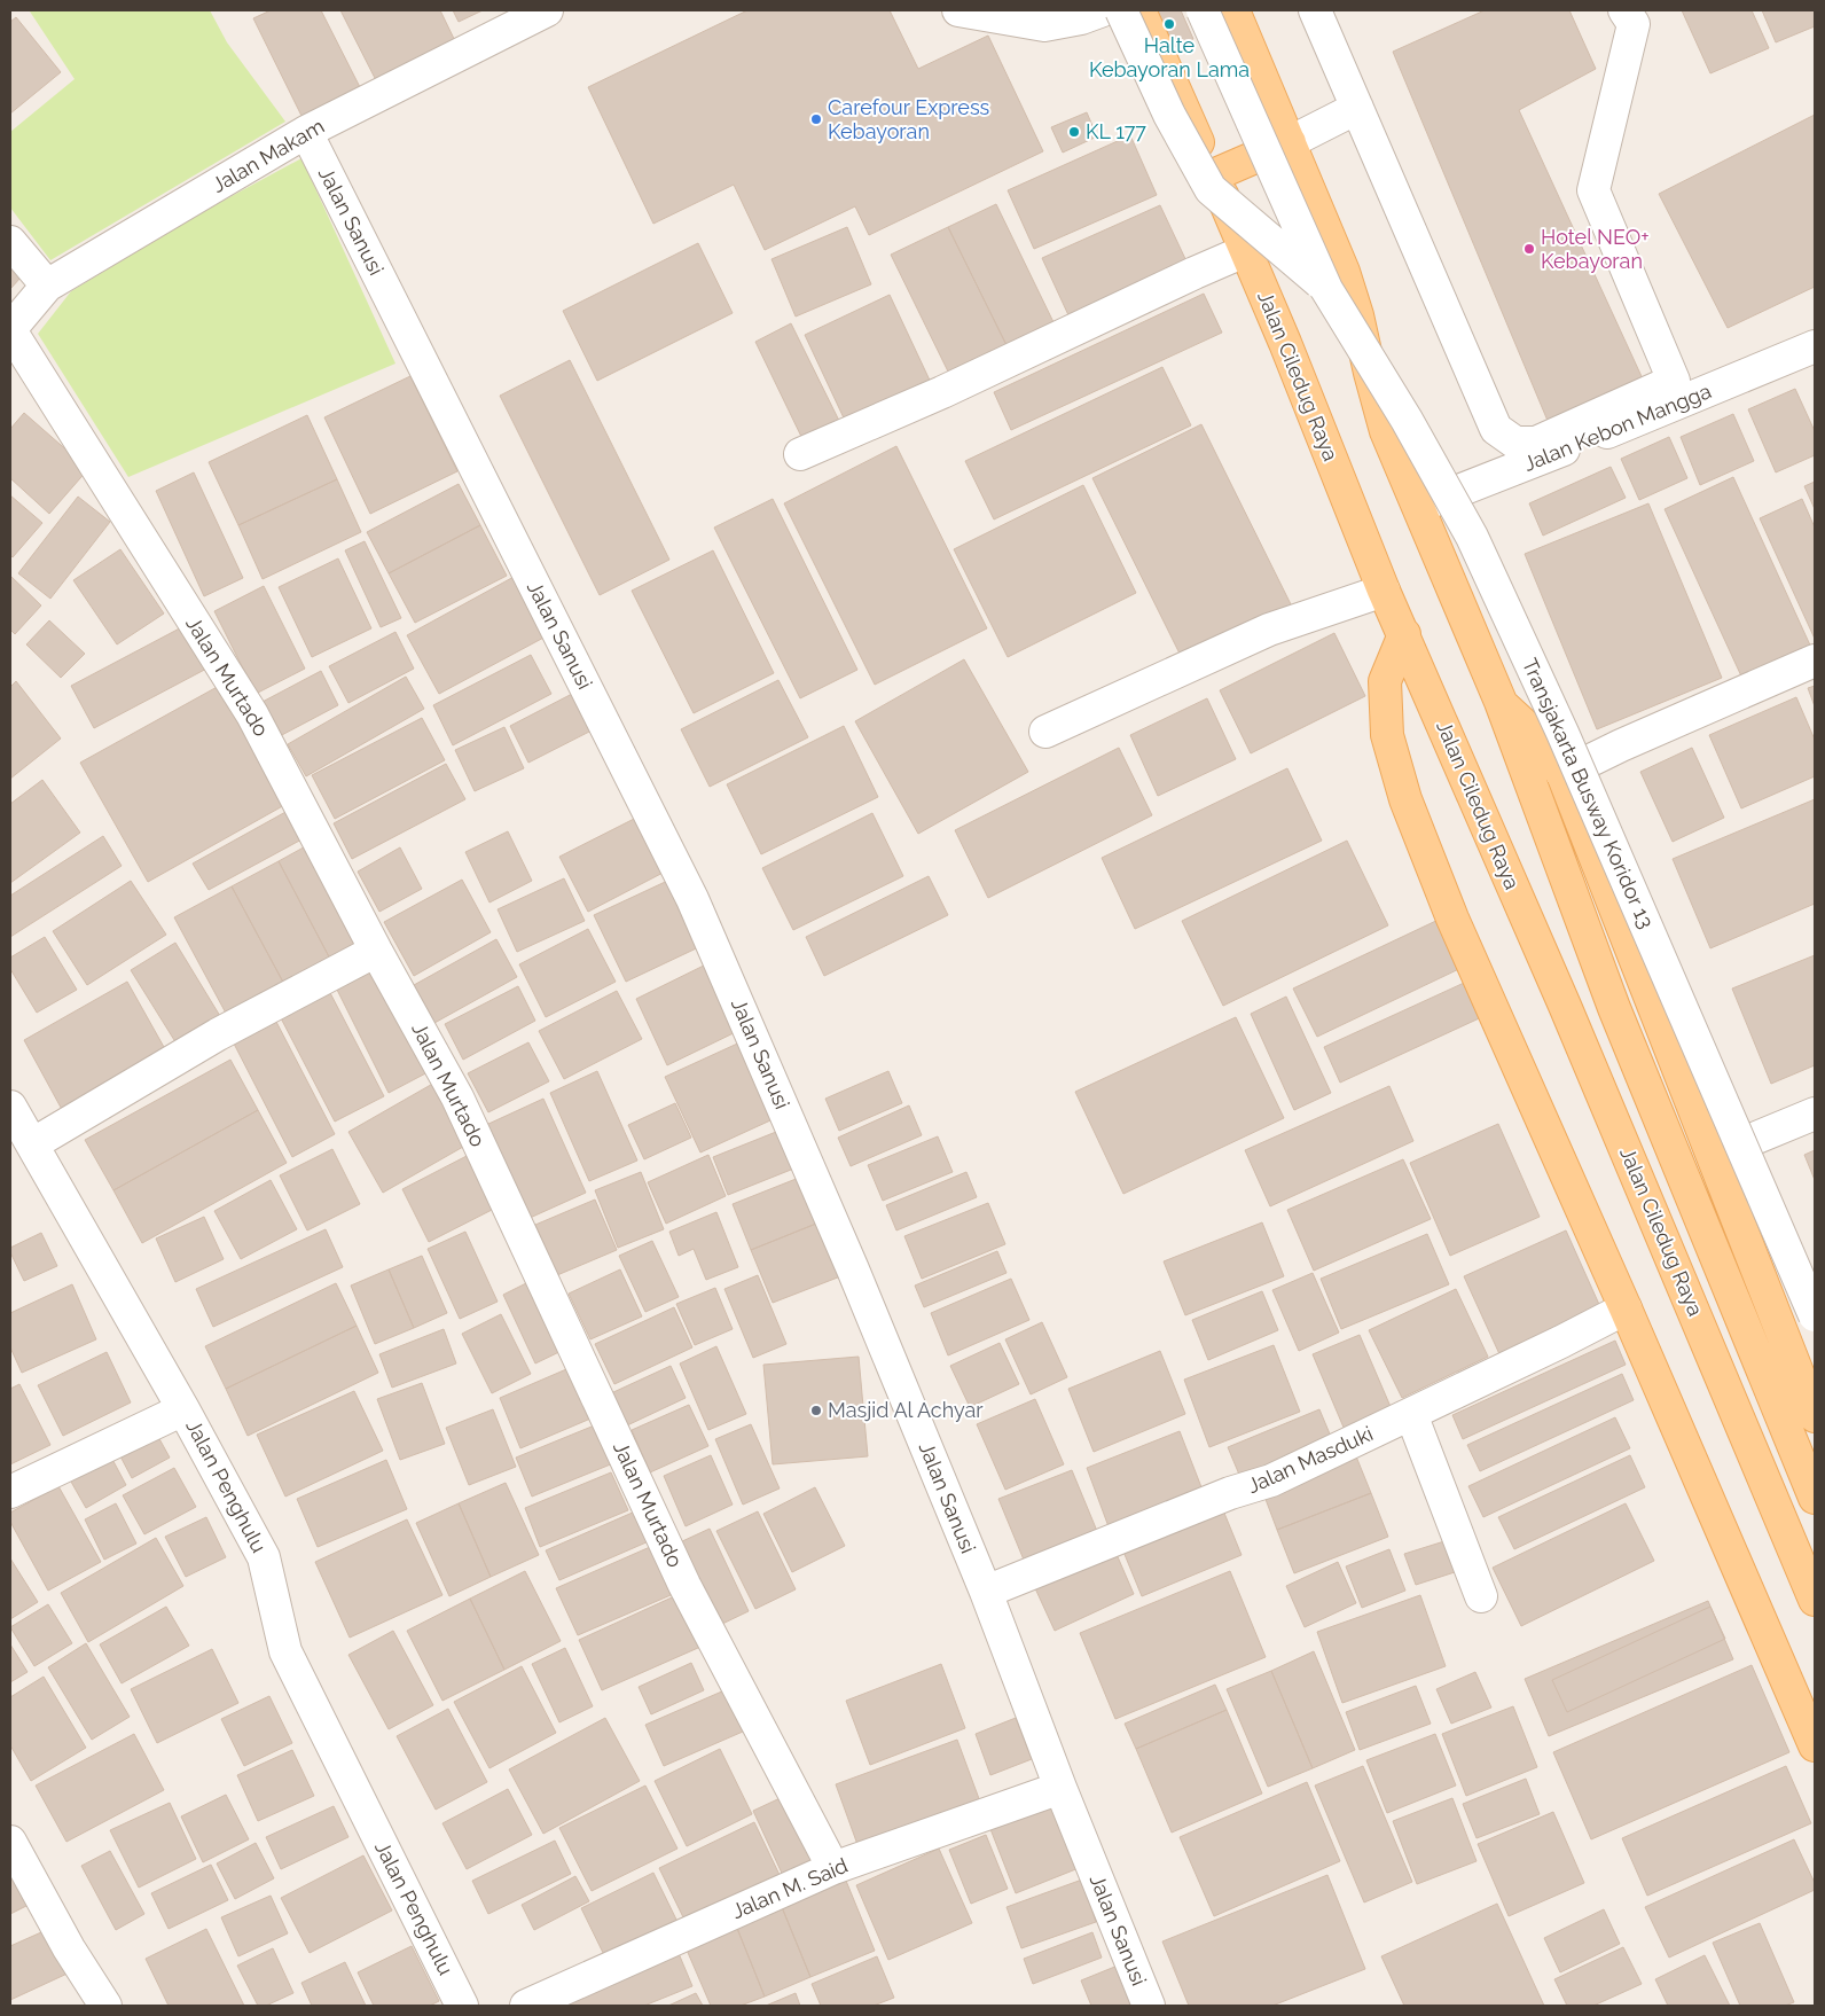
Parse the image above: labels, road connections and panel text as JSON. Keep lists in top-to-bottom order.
{
  "streets": {
    "main road": ["Jalan Ciledug Raya"],
    "street": [
      "Jalan Makam",
      "Jalan Sanusi",
      "Jalan Kebon Mangga",
      "Jalan Murtado",
      "Transjakarta Busway Koridor 13",
      "Jalan Masduki",
      "Jalan Penghulu",
      "Jalan M. Said"
    ]
  },
  "crossings": [
    ["Jalan Makam", "Jalan Sanusi"],
    ["Jalan Makam", "Jalan Murtado"],
    ["Jalan Sanusi", "Jalan Masduki"],
    ["Jalan Sanusi", "Jalan M. Said"],
    ["Jalan Ciledug Raya", "Jalan Kebon Mangga"],
    ["Jalan Murtado", "Jalan M. Said"]
  ],
  "places": [
    "Halte Kebayoran Lama",
    "Carefour Express Kebayoran",
    "KL 177",
    "Hotel NEO+ Kebayoran",
    "Masjid Al Achyar"
  ]
}
